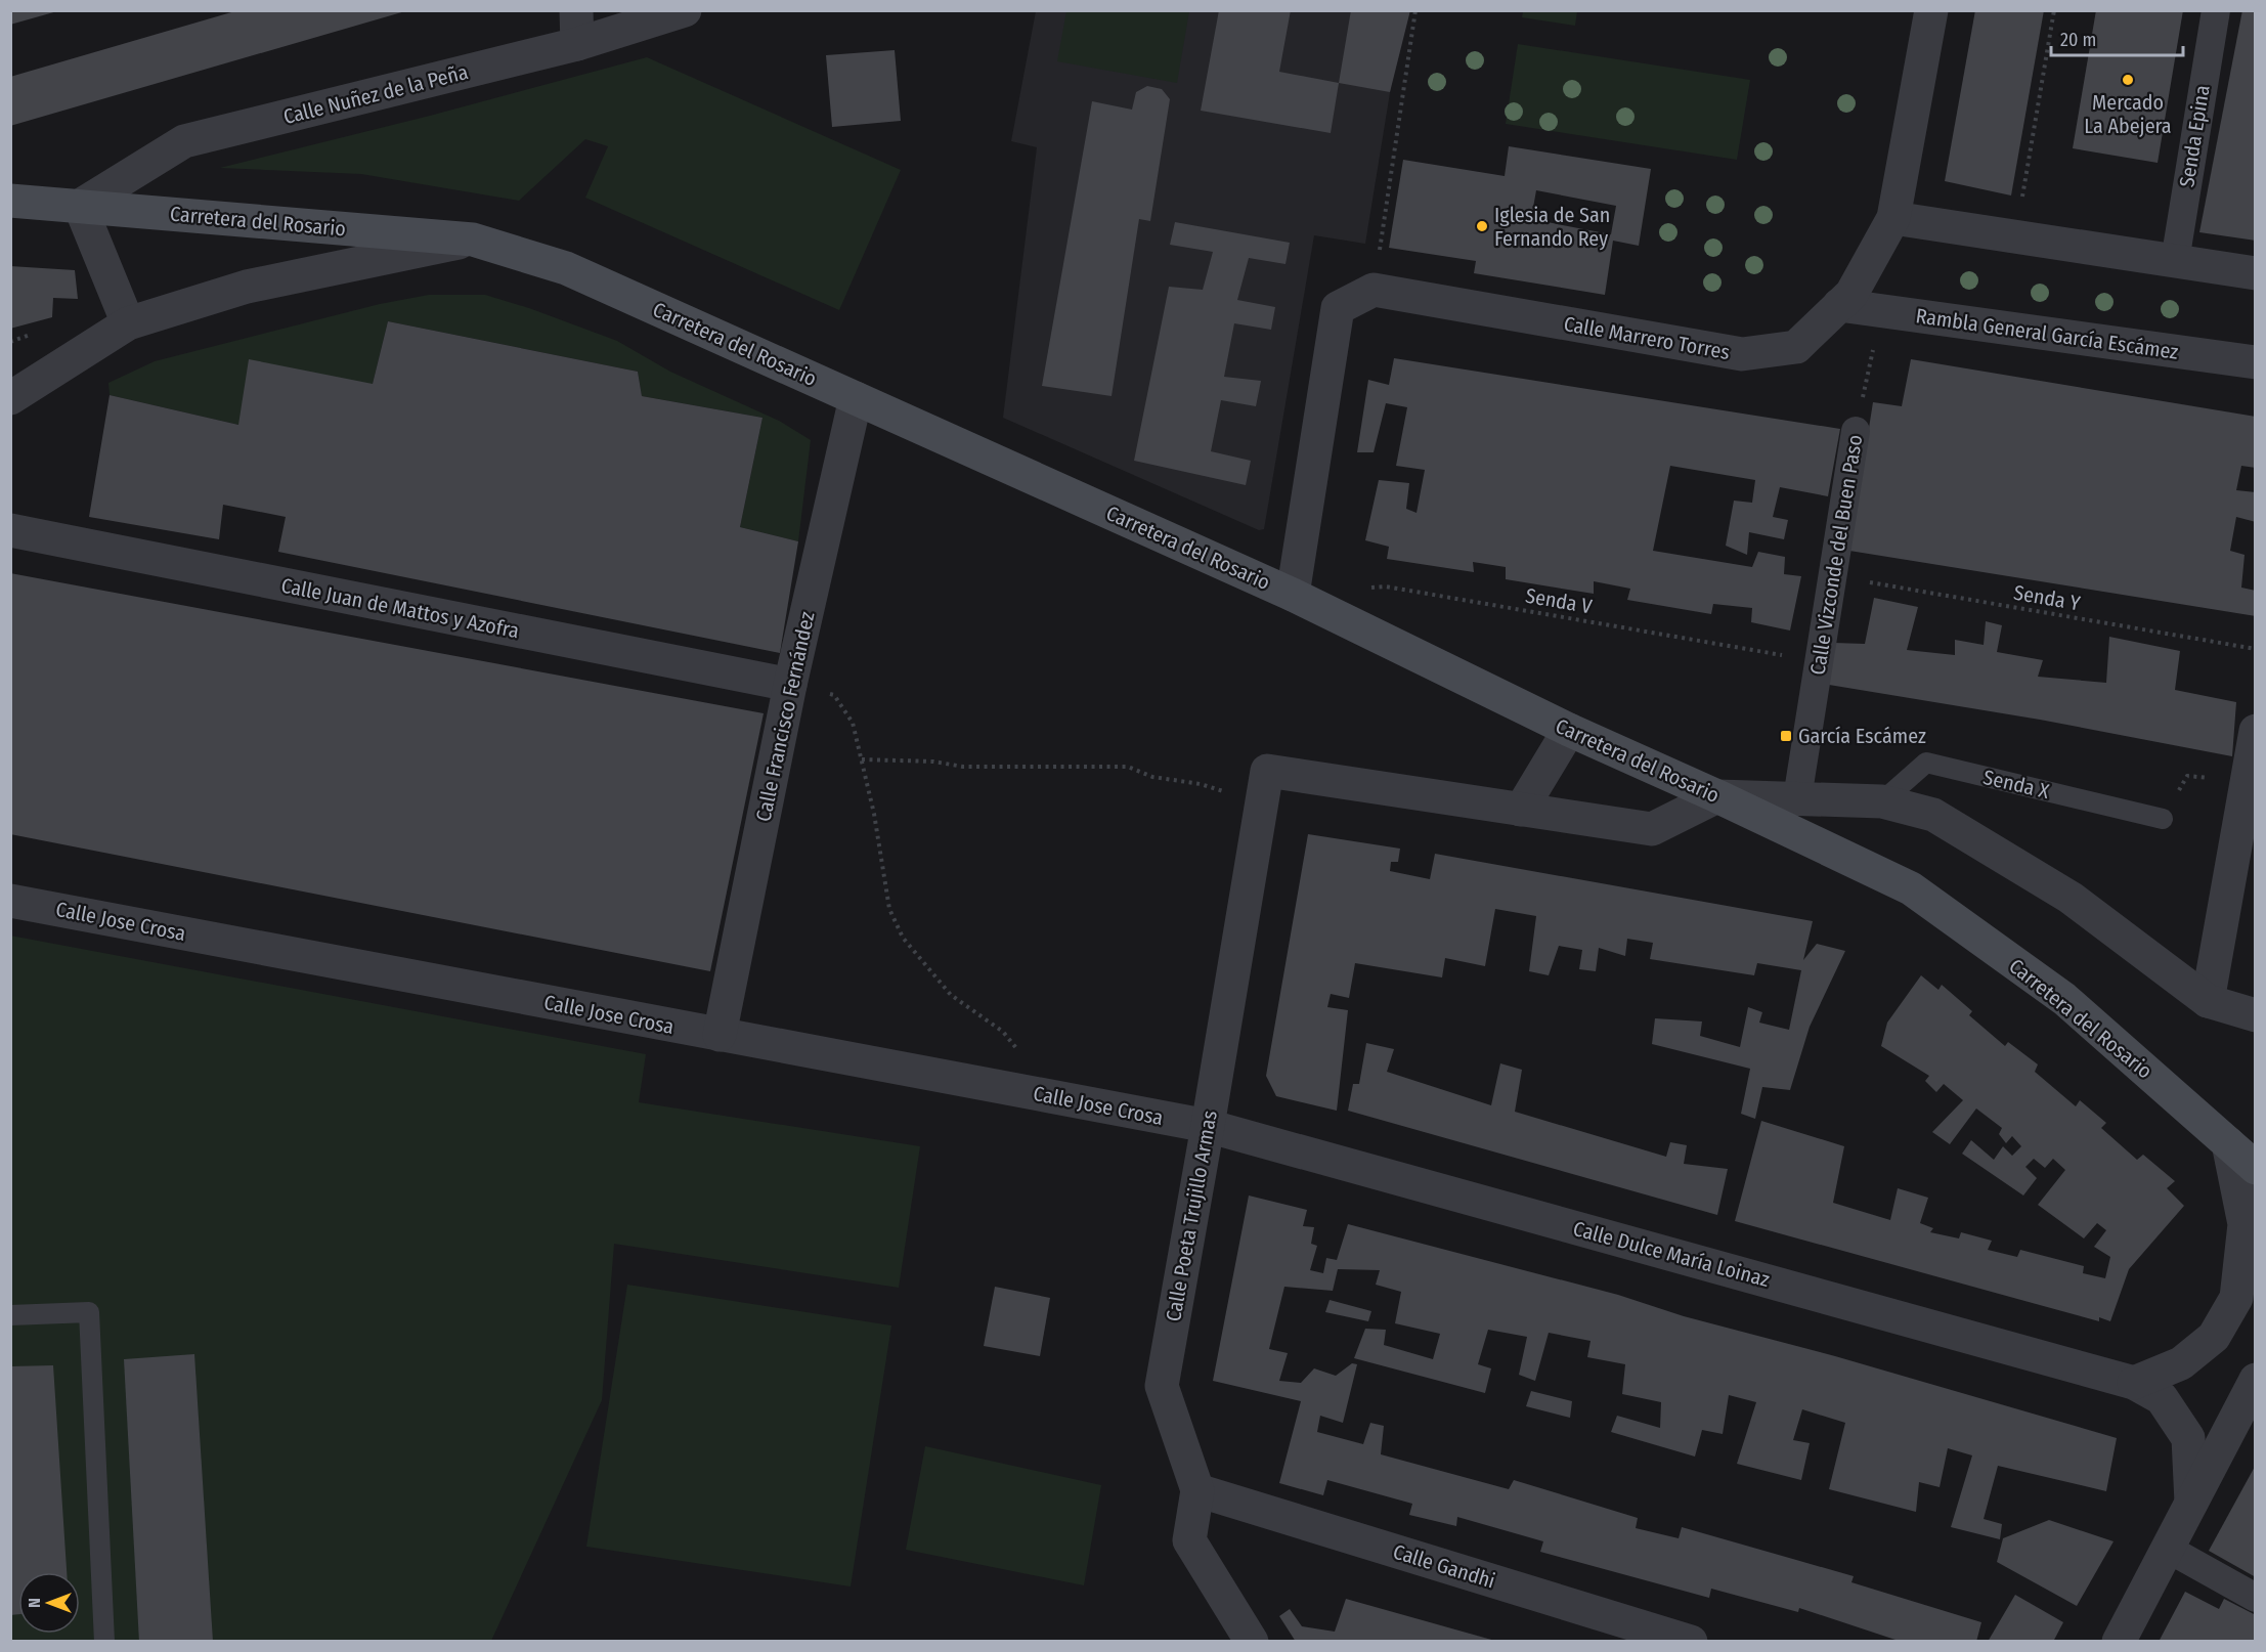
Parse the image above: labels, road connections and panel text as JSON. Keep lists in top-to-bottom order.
{
  "streets": {
    "main road": ["Carretera del Rosario"],
    "street": [
      "Calle Nuñez de la Peña",
      "Senda Epina",
      "Rambla General García Escámez",
      "Calle Marrero Torres",
      "Calle Vizconde del Buen Paso",
      "Calle Juan de Mattos y Azofra",
      "Calle Francisco Fernández",
      "Calle Jose Crosa",
      "Calle Poeta Trujillo Armas",
      "Calle Dulce María Loinaz",
      "Calle Gandhi"
    ],
    "lane": ["Senda X"],
    "path": ["Senda Y", "Senda V"]
  },
  "crossings": [
    ["Calle Nuñez de la Peña", "Carretera del Rosario"],
    ["Carretera del Rosario", "Calle Francisco Fernández"],
    ["Rambla General García Escámez", "Calle Marrero Torres"],
    ["Rambla General García Escámez", "Calle Vizconde del Buen Paso"],
    ["Calle Vizconde del Buen Paso", "Senda Y"],
    ["Calle Vizconde del Buen Paso", "Senda V"],
    ["Calle Juan de Mattos y Azofra", "Calle Francisco Fernández"],
    ["Calle Francisco Fernández", "Calle Jose Crosa"],
    ["Calle Jose Crosa", "Calle Poeta Trujillo Armas"],
    ["Calle Jose Crosa", "Calle Dulce María Loinaz"],
    ["Calle Poeta Trujillo Armas", "Calle Dulce María Loinaz"],
    ["Calle Poeta Trujillo Armas", "Calle Gandhi"]
  ],
  "places": {
    "other": ["Mercado La Abejera", "Iglesia de San Fernando Rey"],
    "transit": ["García Escámez"]
  },
  "scale_bar": "20 m",
  "north": "left"
}
